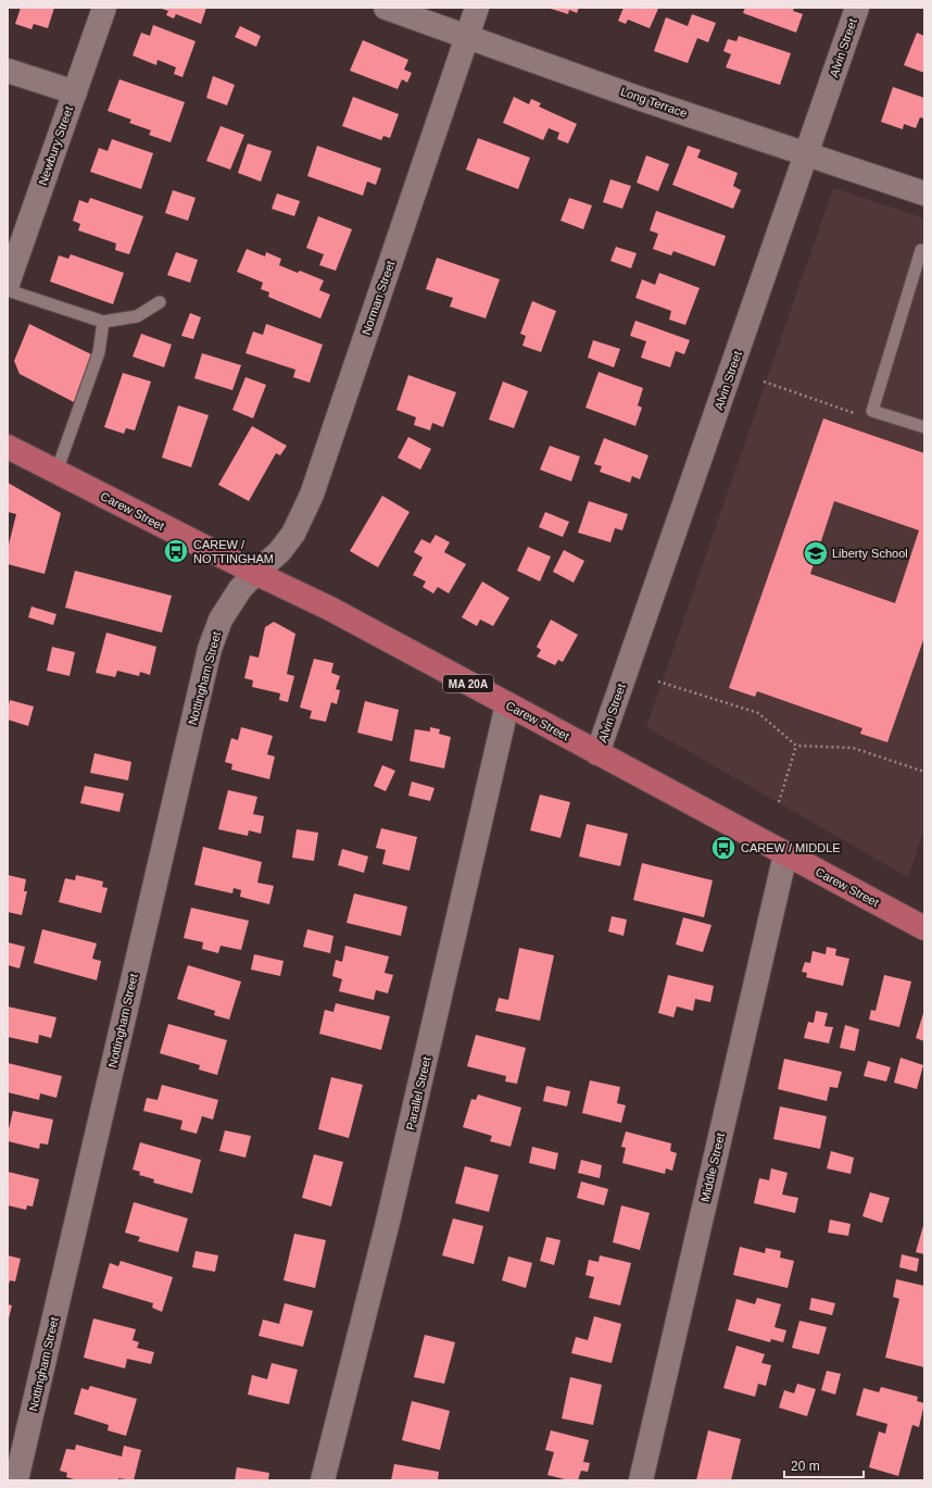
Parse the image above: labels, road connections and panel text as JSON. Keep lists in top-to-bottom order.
{
  "streets": {
    "main road": ["Carew Street", "MA 20A"],
    "street": [
      "Alvin Street",
      "Long Terrace",
      "Newbury Street",
      "Norman Street",
      "Nottingham Street",
      "Parallel Street",
      "Middle Street"
    ]
  },
  "crossings": [
    ["Alvin Street", "Long Terrace"],
    ["Alvin Street", "Carew Street"],
    ["Long Terrace", "Norman Street"],
    ["Norman Street", "Carew Street"],
    ["Norman Street", "Nottingham Street"],
    ["Carew Street", "Nottingham Street"],
    ["Carew Street", "Parallel Street"],
    ["Carew Street", "Middle Street"]
  ],
  "places": {
    "bus stop": ["CAREW / NOTTINGHAM", "CAREW / MIDDLE"],
    "school or university": ["Liberty School"]
  },
  "scale_bar": "20 m"
}
